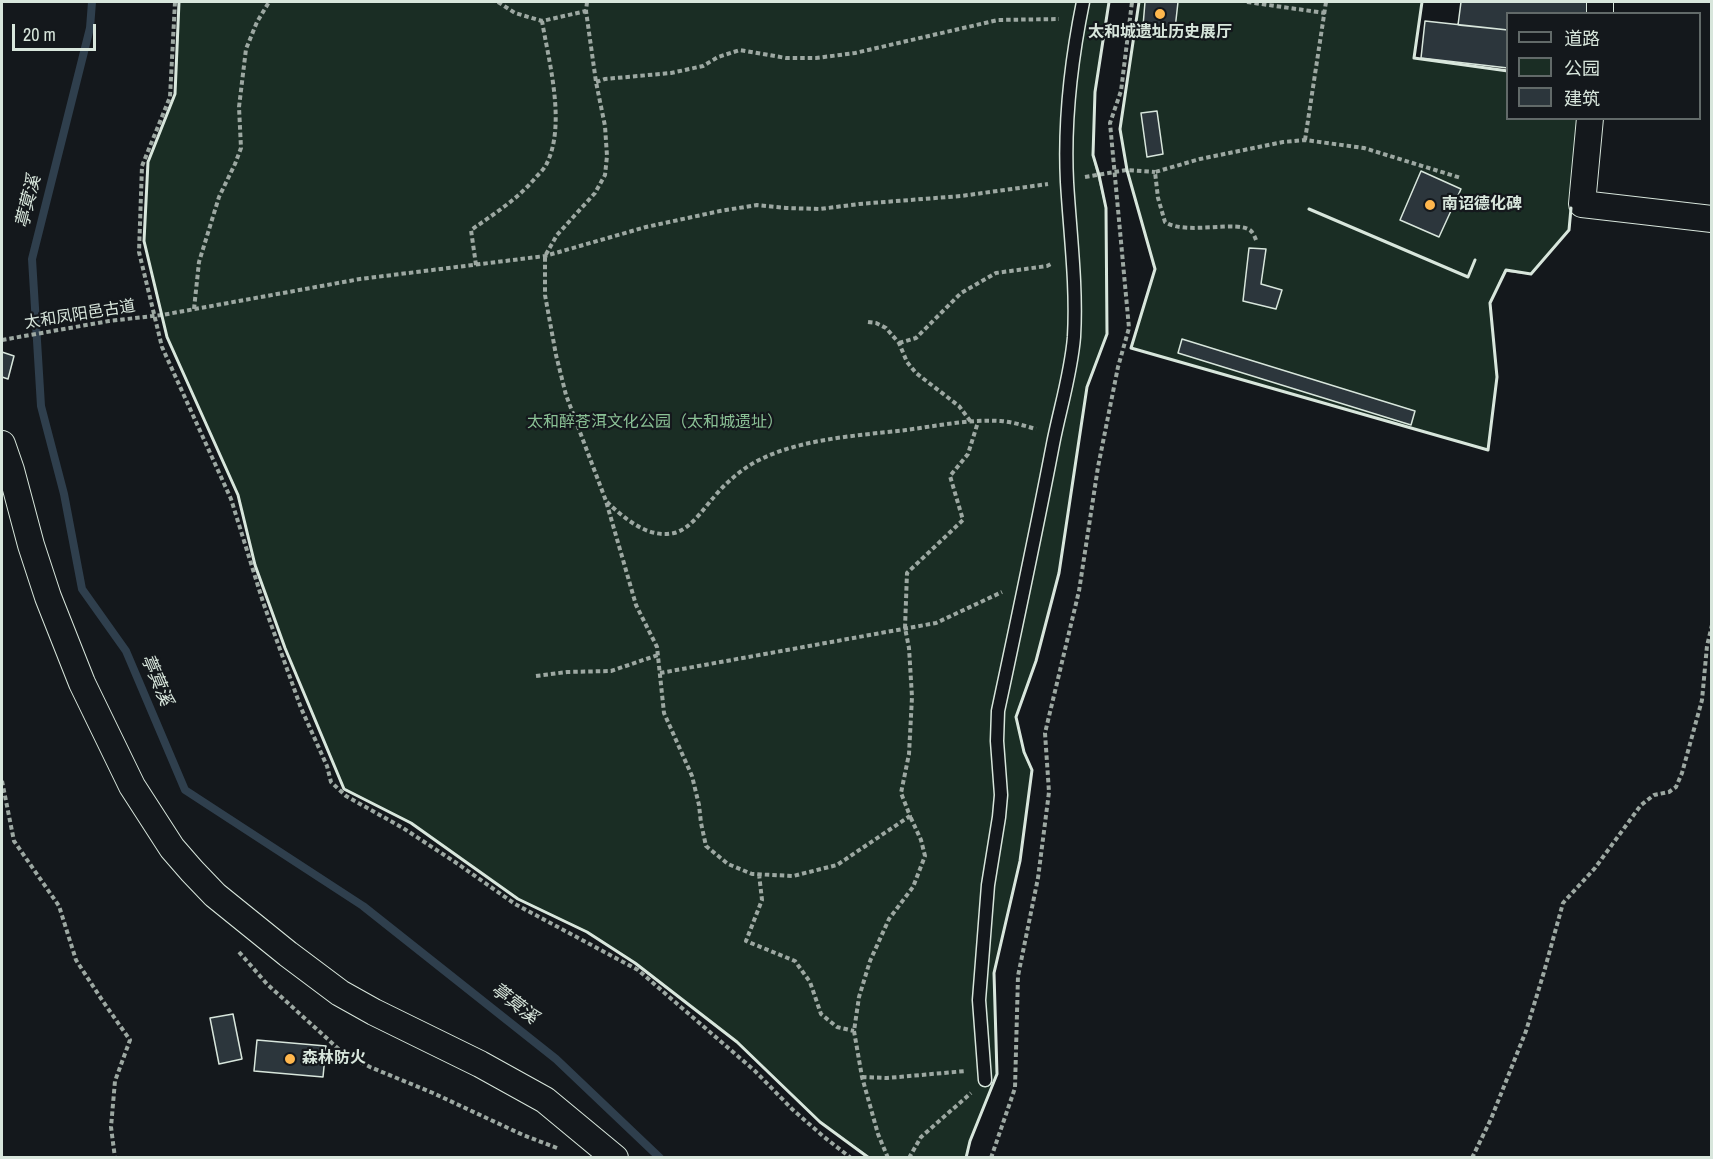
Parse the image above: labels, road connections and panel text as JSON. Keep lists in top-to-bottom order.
{
  "streets": {
    "path": ["太和凤阳邑古道"]
  },
  "water": ["葶蓂溪"],
  "parks": ["太和醉苍洱文化公园（太和城遗址）"],
  "places": ["太和城遗址历史展厅", "南诏德化碑", "森林防火"],
  "legend": ["道路", "公园", "建筑"],
  "scale_bar": "20 m"
}
